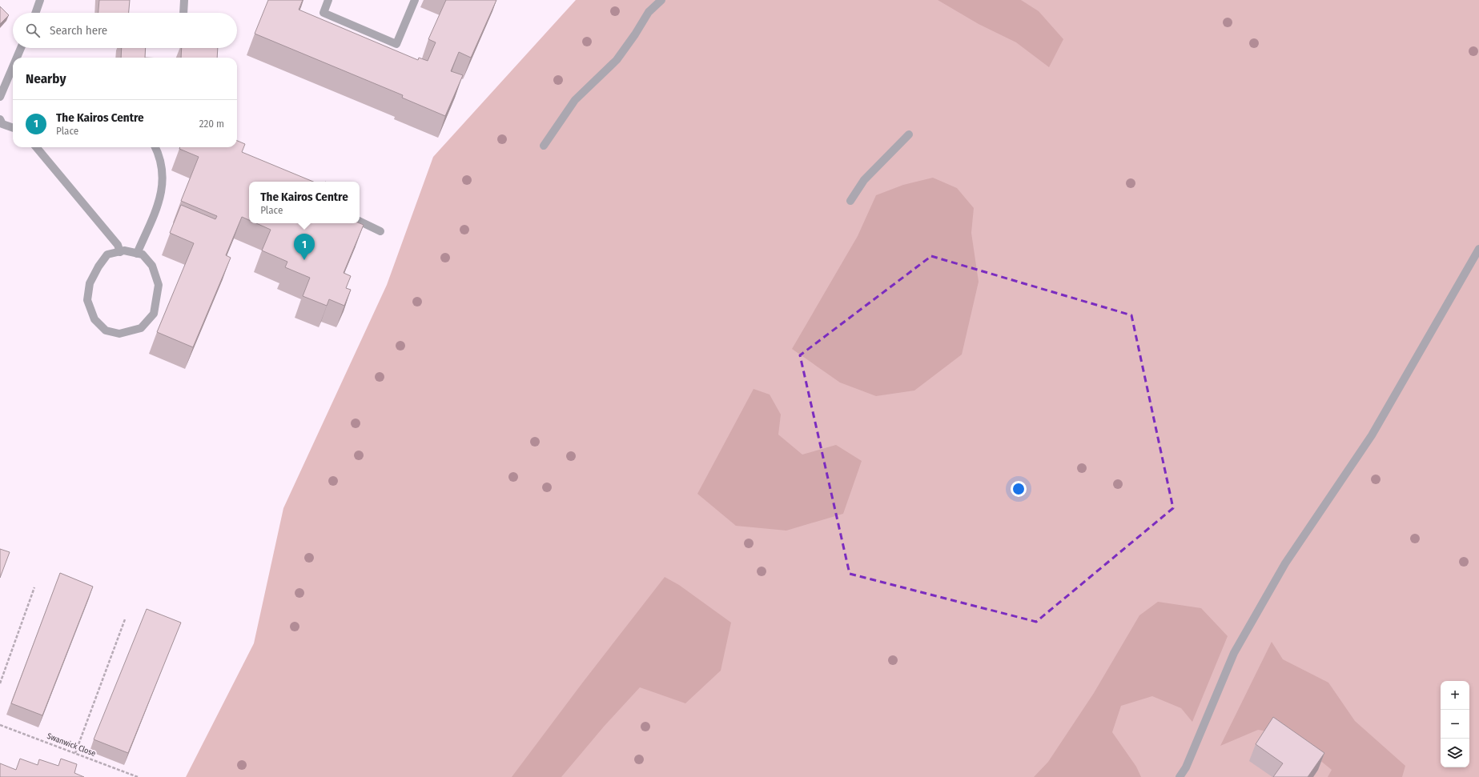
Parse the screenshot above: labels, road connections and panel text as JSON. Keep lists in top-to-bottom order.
{
  "streets": {
    "path": ["Swanwick Close"]
  },
  "page": {
    "search": "Search here",
    "heading": "Nearby",
    "list": [
      {
        "mark": "1",
        "name": "The Kairos Centre",
        "note": "Place",
        "value": "220 m"
      }
    ],
    "popup": ["The Kairos Centre", "Place"],
    "pins": "1",
    "map_buttons": ["+", "−"]
  }
}
